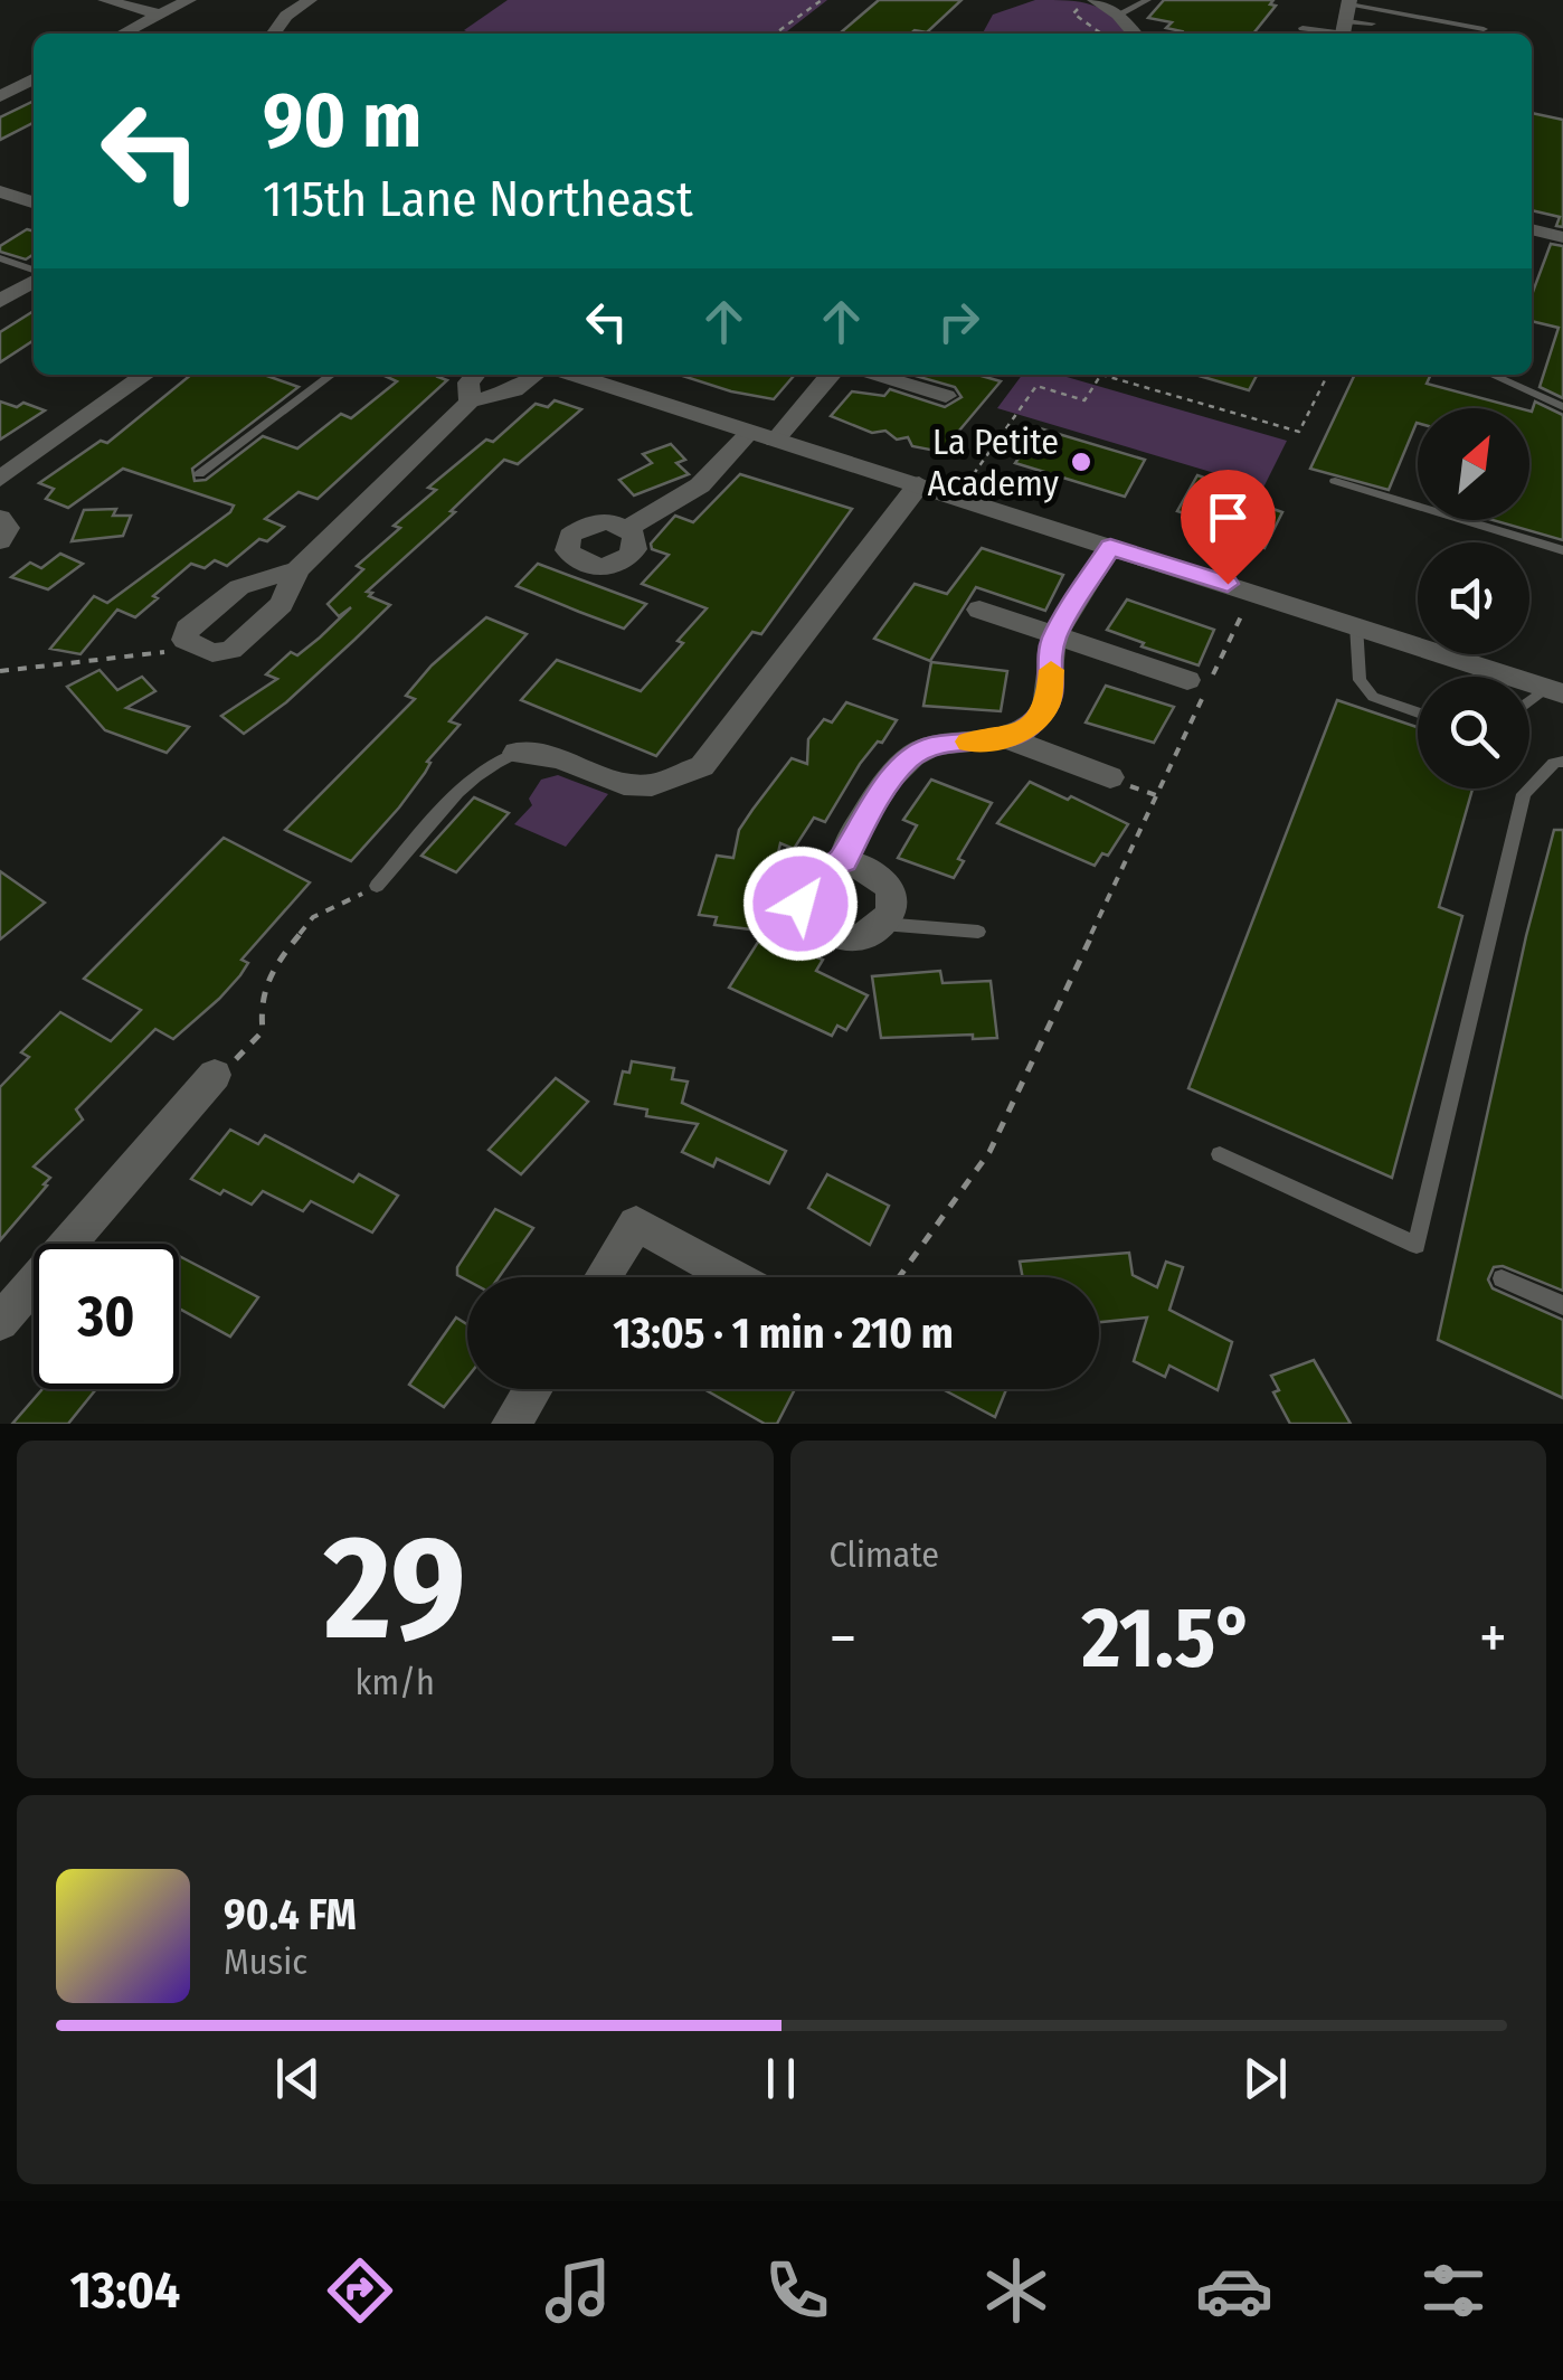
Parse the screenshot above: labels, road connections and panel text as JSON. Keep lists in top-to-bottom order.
{
  "places": ["La Petite Academy"],
  "north": "top right",
  "page": {
    "turn": ["90 m", "115th Lane Northeast"],
    "limit": "30",
    "trip": "13:05 · 1 min · 210 m",
    "tile": [
      ["29", "km/h"],
      "Climate"
    ],
    "heat": ["−", "21.5°", "+"],
    "song": ["90.4 FM", "Music"],
    "tabs": "13:04"
  }
}
